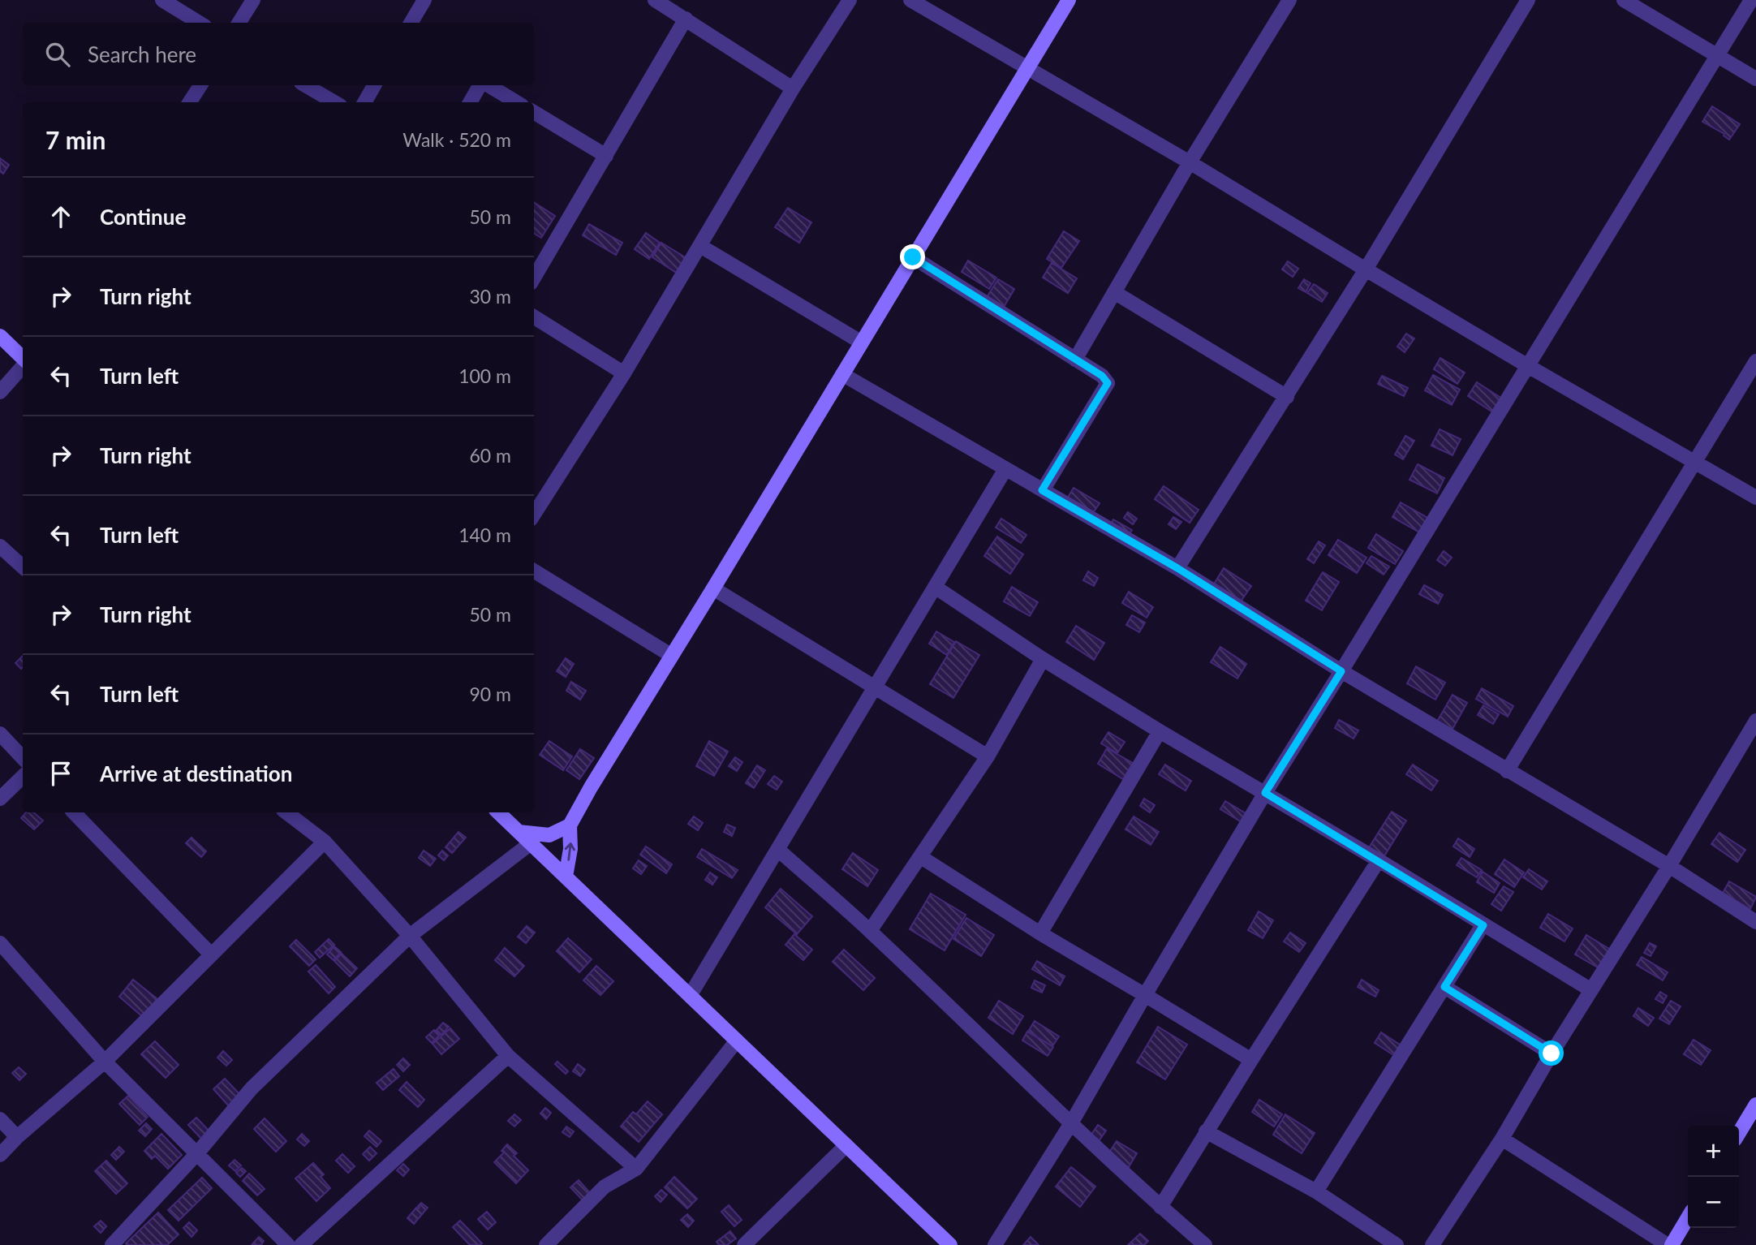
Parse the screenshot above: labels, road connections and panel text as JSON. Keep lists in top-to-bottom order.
{
  "page": {
    "search": "Search here",
    "heading": ["7 min", "Walk · 520 m"],
    "list": [
      ["Continue", "50 m"],
      ["Turn right", "30 m"],
      ["Turn left", "100 m"],
      ["Turn right", "60 m"],
      ["Turn left", "140 m"],
      ["Turn right", "50 m"],
      ["Turn left", "90 m"],
      "Arrive at destination"
    ],
    "map_buttons": ["+", "−"]
  }
}
